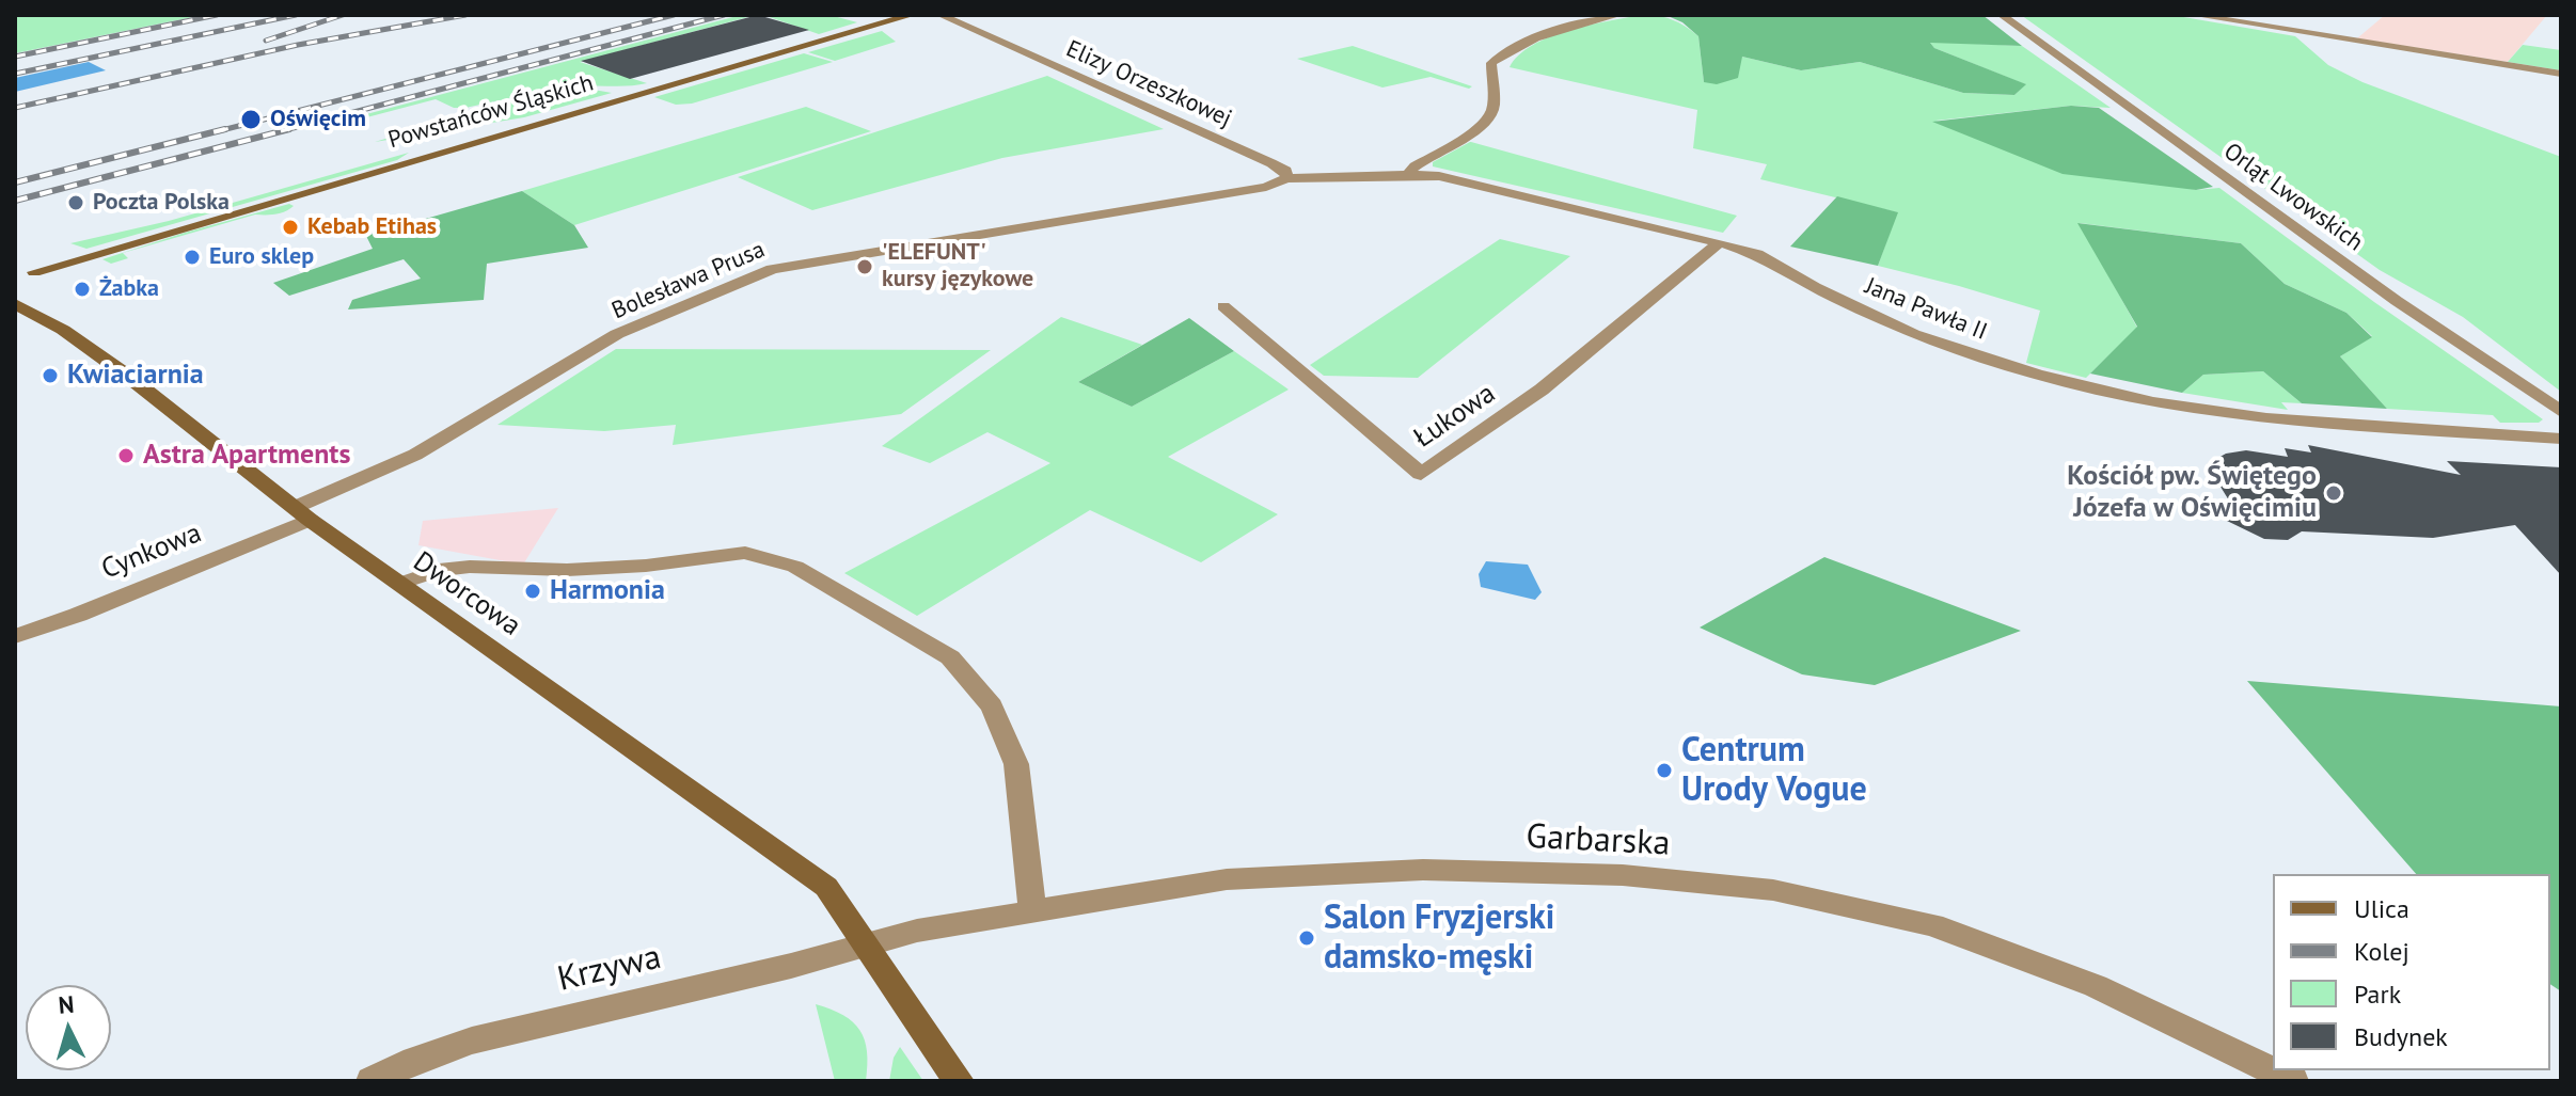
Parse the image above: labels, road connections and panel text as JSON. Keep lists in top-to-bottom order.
{
  "streets": {
    "street": [
      "Elizy Orzeszkowej",
      "Powstańców Śląskich",
      "Orląt Lwowskich",
      "Bolesława Prusa",
      "Jana Pawła II",
      "Łukowa",
      "Cynkowa",
      "Dworcowa",
      "Garbarska",
      "Krzywa"
    ]
  },
  "crossings": [
    ["Elizy Orzeszkowej", "Bolesława Prusa"],
    ["Elizy Orzeszkowej", "Jana Pawła II"],
    ["Powstańców Śląskich", "Dworcowa"],
    ["Bolesława Prusa", "Jana Pawła II"],
    ["Bolesława Prusa", "Cynkowa"],
    ["Bolesława Prusa", "Dworcowa"],
    ["Jana Pawła II", "Łukowa"],
    ["Cynkowa", "Dworcowa"],
    ["Dworcowa", "Garbarska"],
    ["Dworcowa", "Krzywa"],
    ["Garbarska", "Krzywa"]
  ],
  "places": [
    "Oświęcim",
    "Poczta Polska",
    "Kebab Etihas",
    "Euro sklep",
    "'ELEFUNT' kursy językowe",
    "Żabka",
    "Kwiaciarnia",
    "Astra Apartments",
    "Kościół pw. Świętego Józefa w Oświęcimiu",
    "Harmonia",
    "Centrum Urody Vogue",
    "Salon Fryzjerski damsko-męski"
  ],
  "legend": [
    "Ulica",
    "Kolej",
    "Park",
    "Budynek"
  ],
  "north": "top"
}
